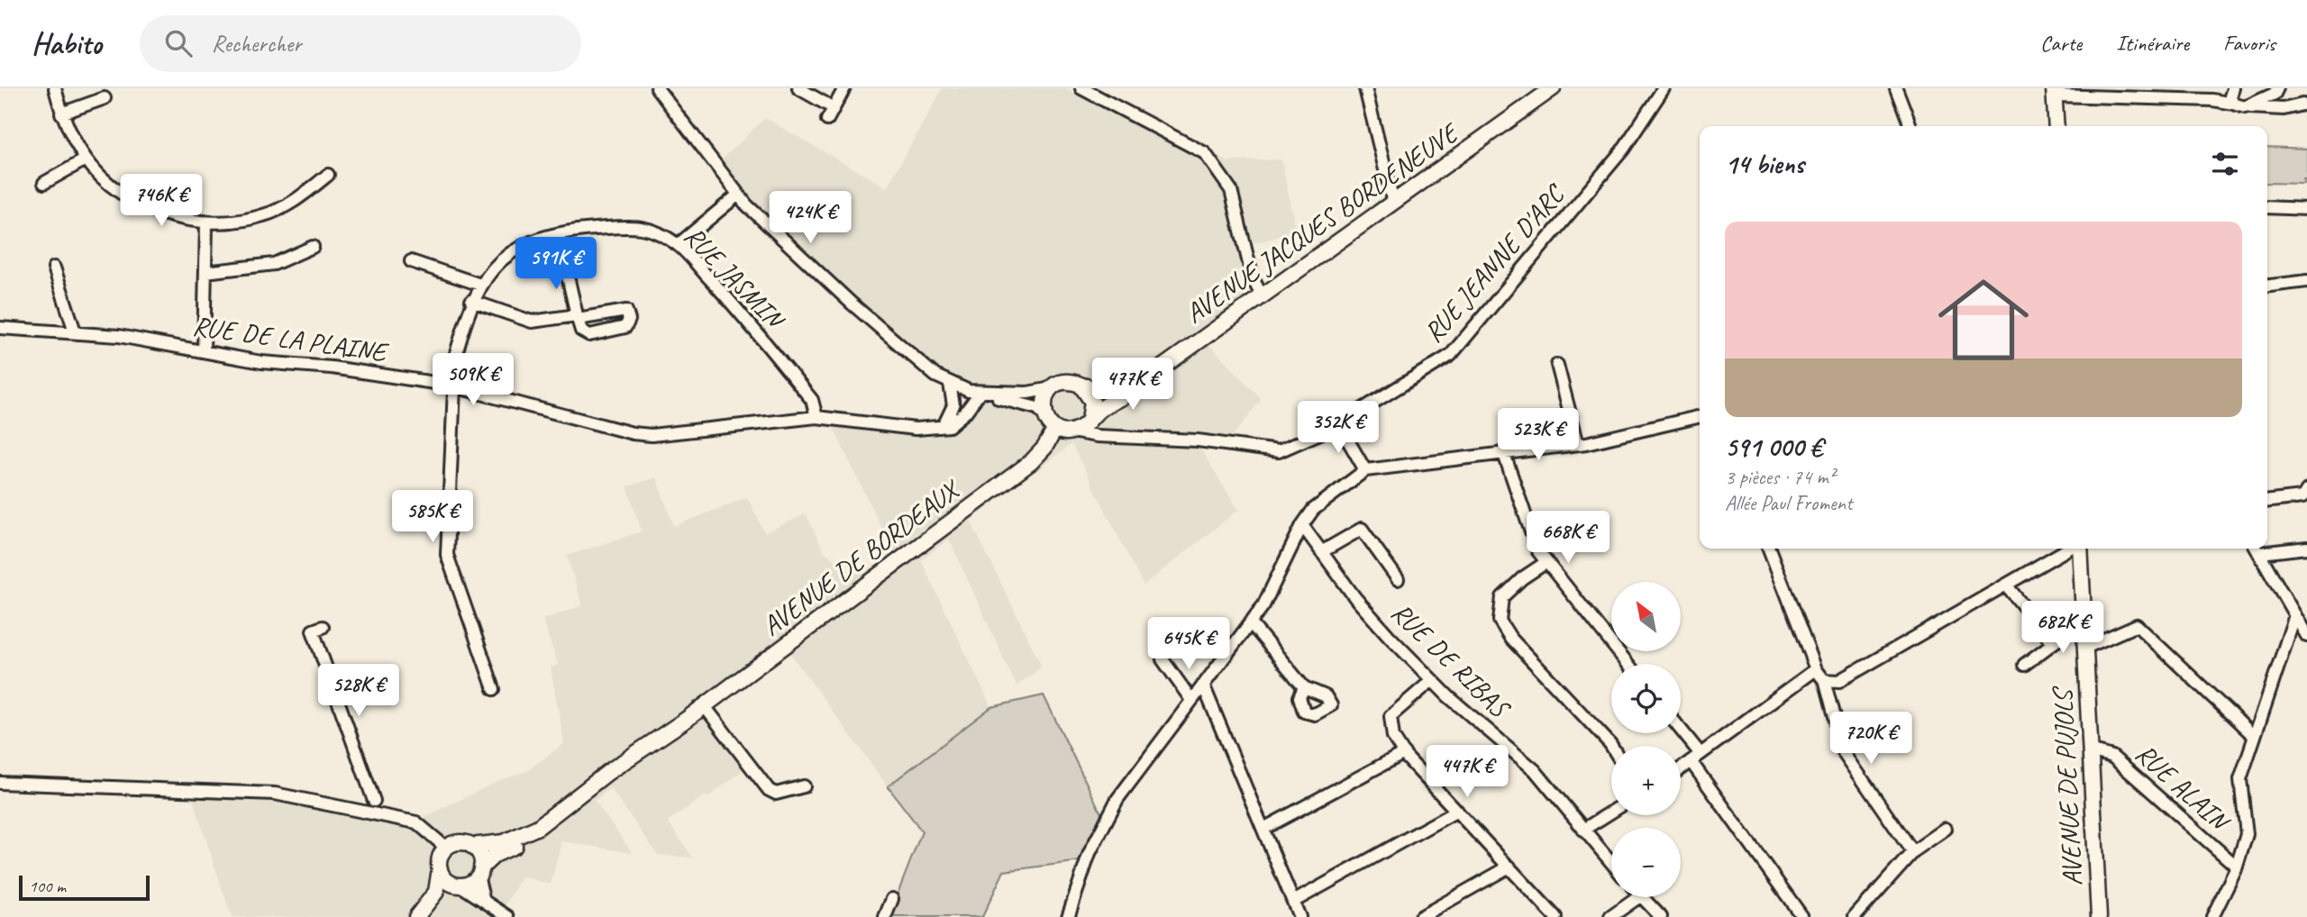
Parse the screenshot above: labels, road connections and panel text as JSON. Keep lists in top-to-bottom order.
{
  "streets": {
    "main road": ["AVENUE JACQUES BORDENEUVE", "AVENUE DE BORDEAUX", "AVENUE DE PUJOLS"],
    "street": [
      "RUE JEANNE D'ARC",
      "RUE JASMIN",
      "RUE DE LA PLAINE",
      "RUE DE RIBAS",
      "RUE ALAIN"
    ]
  },
  "crossings": [
    ["AVENUE JACQUES BORDENEUVE", "RUE JEANNE D'ARC"],
    ["AVENUE JACQUES BORDENEUVE", "AVENUE DE BORDEAUX"],
    ["RUE JEANNE D'ARC", "AVENUE DE BORDEAUX"],
    ["RUE JASMIN", "RUE DE LA PLAINE"],
    ["RUE ALAIN", "AVENUE DE PUJOLS"]
  ],
  "scale_bar": "100 m",
  "north": "top left",
  "page": {
    "header": "Habito",
    "search": "Rechercher",
    "nav": ["Carte", "Itinéraire", "Favoris"],
    "heading": "14 biens",
    "price": [
      "746K €",
      "424K €",
      "591K €",
      "509K €",
      "477K €",
      "352K €",
      "523K €",
      "585K €",
      "668K €",
      "682K €",
      "645K €",
      "528K €",
      "720K €",
      "447K €"
    ],
    "list": [
      {
        "name": "591 000 €",
        "note": "3 pièces · 74 m² · Allée Paul Froment"
      }
    ],
    "map_buttons": ["+", "−"],
    "scale": "100 m"
  }
}
